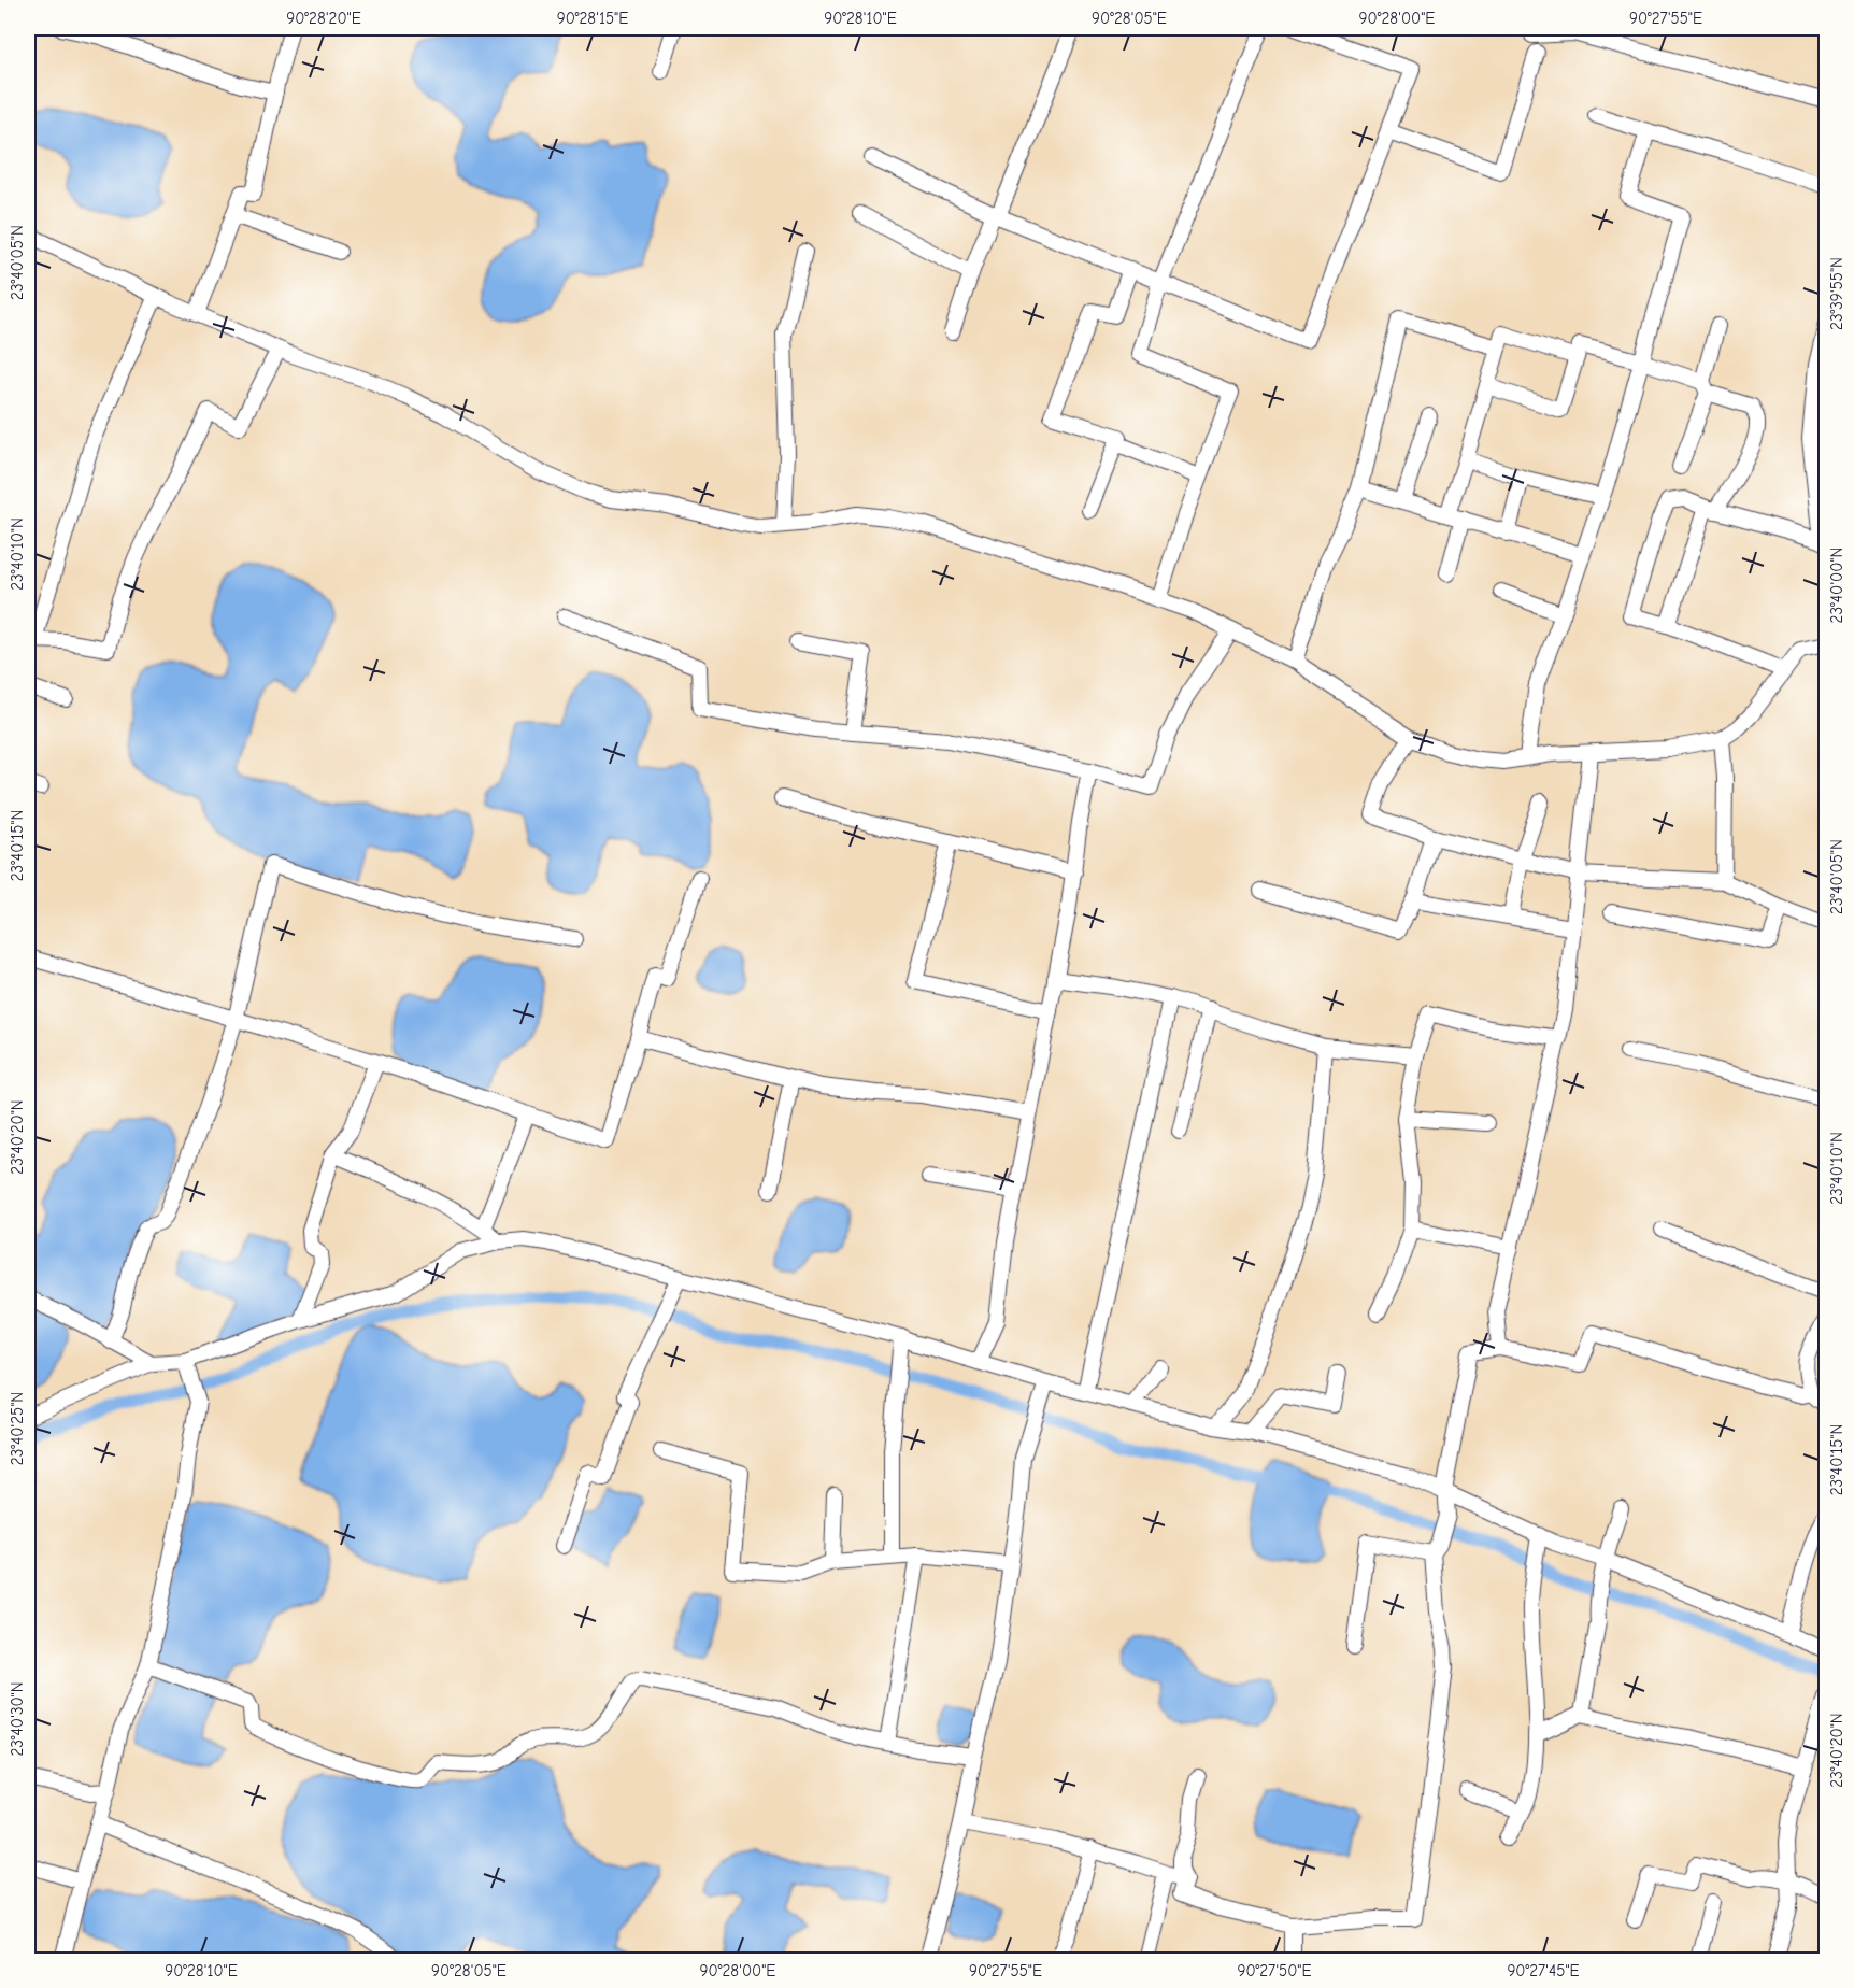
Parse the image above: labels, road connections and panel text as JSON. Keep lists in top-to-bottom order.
{
  "coordinates": [
    "90°28'20\"E",
    "90°28'15\"E",
    "90°28'10\"E",
    "90°28'05\"E",
    "90°28'00\"E",
    "90°27'55\"E",
    "23°40'05\"N",
    "23°39'55\"N",
    "23°40'10\"N",
    "23°40'00\"N",
    "23°40'15\"N",
    "23°40'20\"N",
    "23°40'25\"N",
    "23°40'30\"N",
    "90°27'50\"E",
    "90°27'45\"E"
  ]
}
